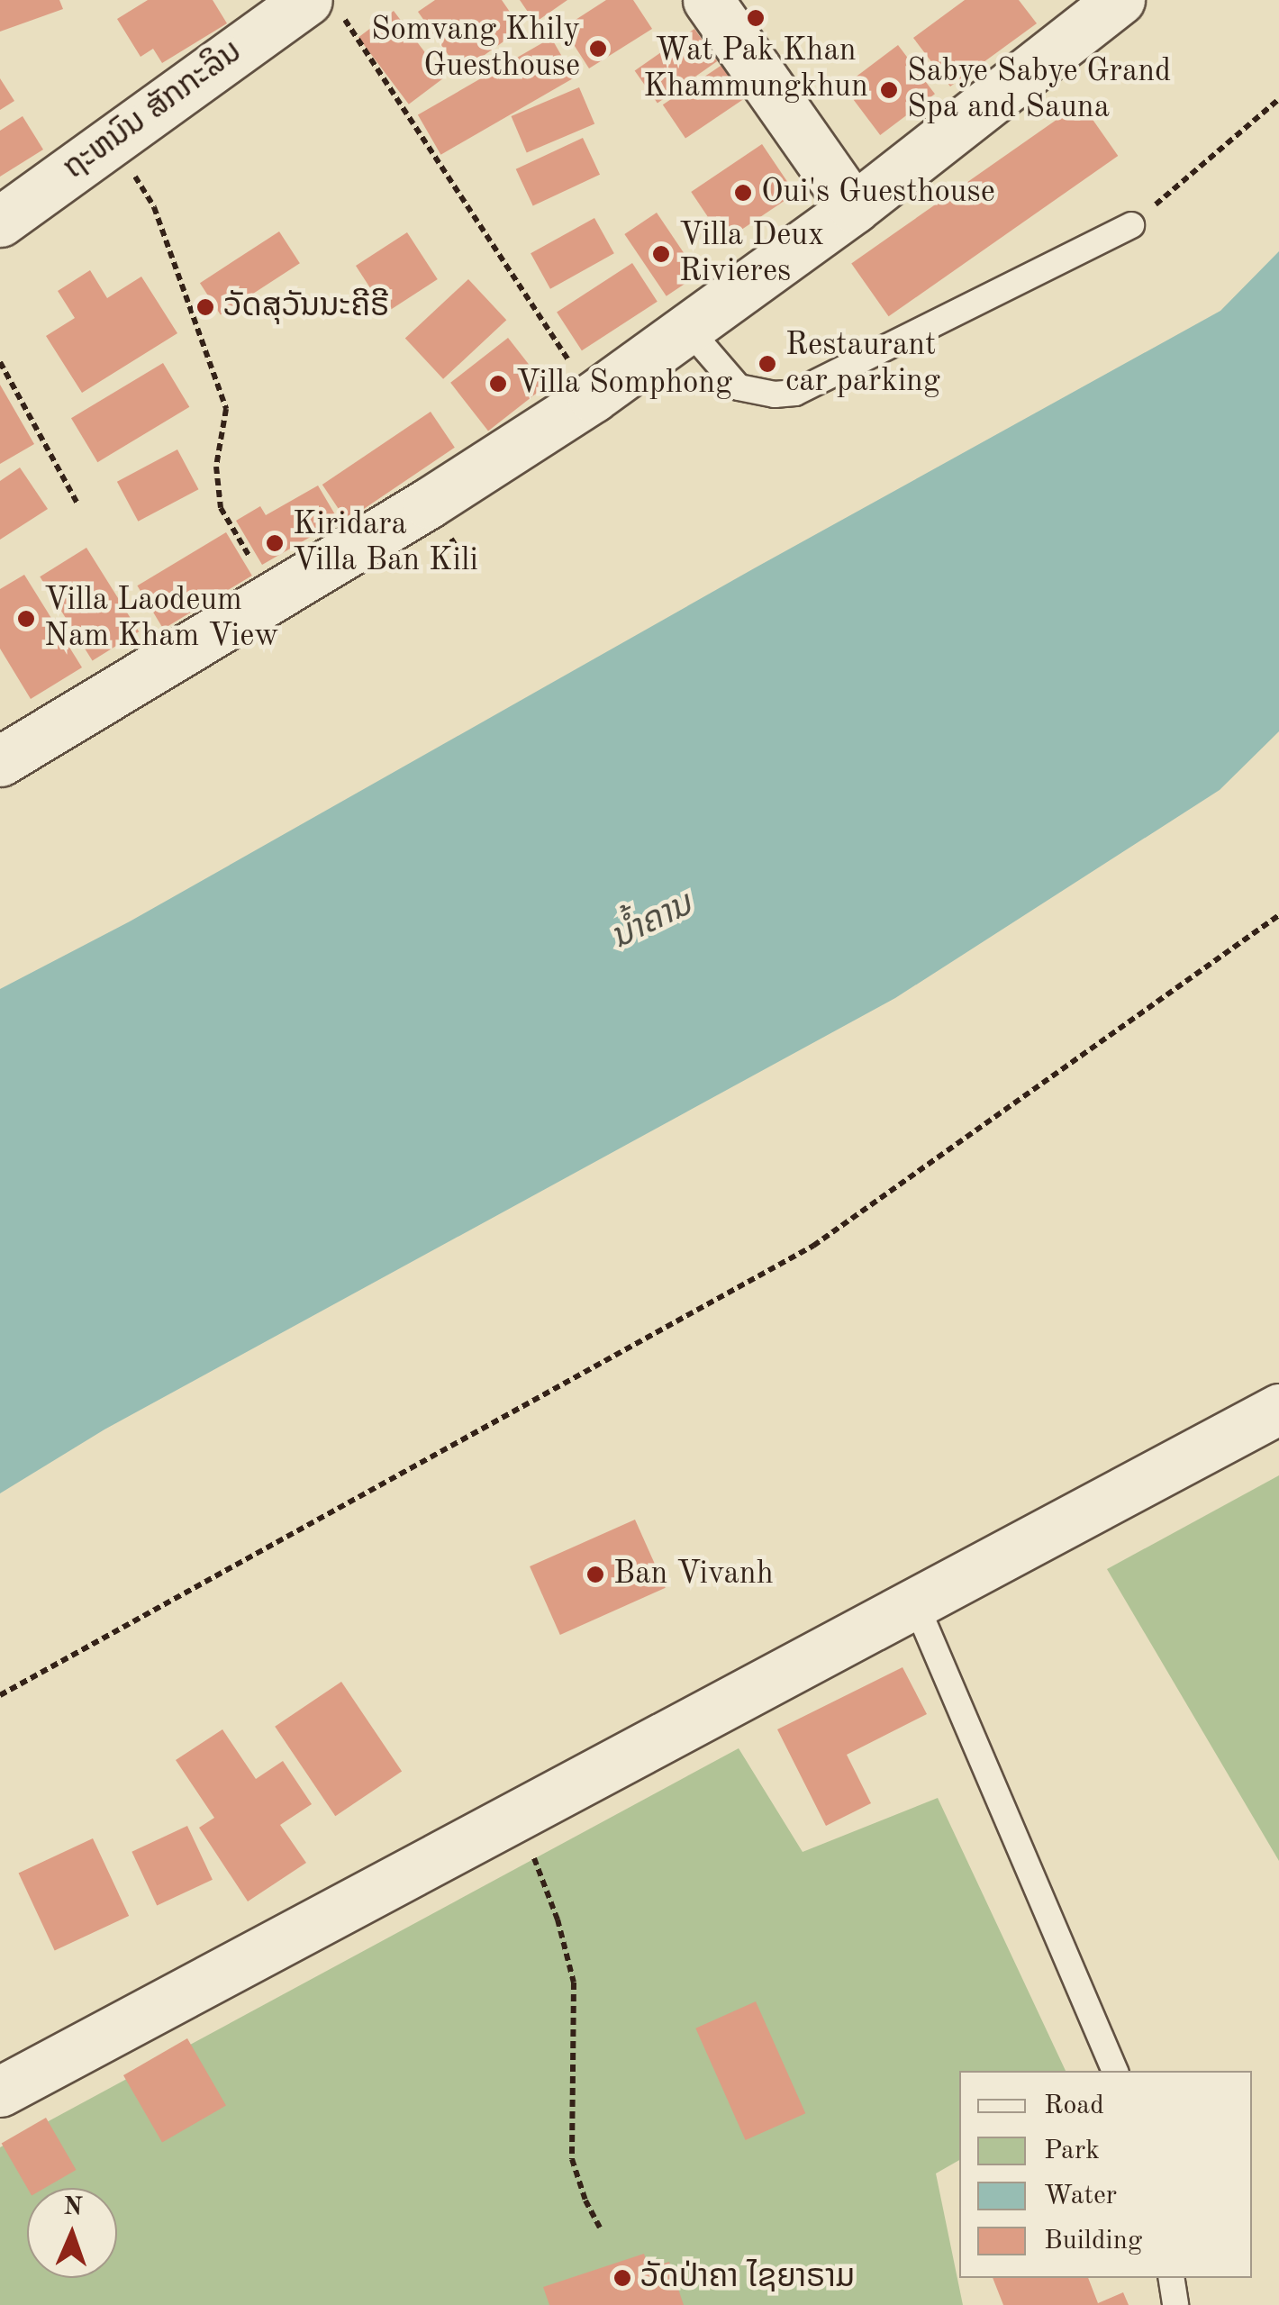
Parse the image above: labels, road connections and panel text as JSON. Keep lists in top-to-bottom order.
{
  "streets": {
    "street": ["ຖະຫນົນ ສັກກະລິນ"]
  },
  "water": ["ນ້ຳຄານ"],
  "places": [
    "Wat Pak Khan Khammungkhun",
    "Somvang Khily Guesthouse",
    "Sabye Sabye Grand Spa and Sauna",
    "Oui's Guesthouse",
    "Villa Deux Rivieres",
    "ວັດສຸວັນນະຄີຣີ",
    "Restaurant car parking",
    "Villa Somphong",
    "Kiridara Villa Ban Kili",
    "Villa Laodeum Nam Kham View",
    "Ban Vivanh",
    "ວັດປ່າຄາ ໄຊຍາຣາມ"
  ],
  "legend": [
    "Road",
    "Park",
    "Water",
    "Building"
  ],
  "north": "top"
}
